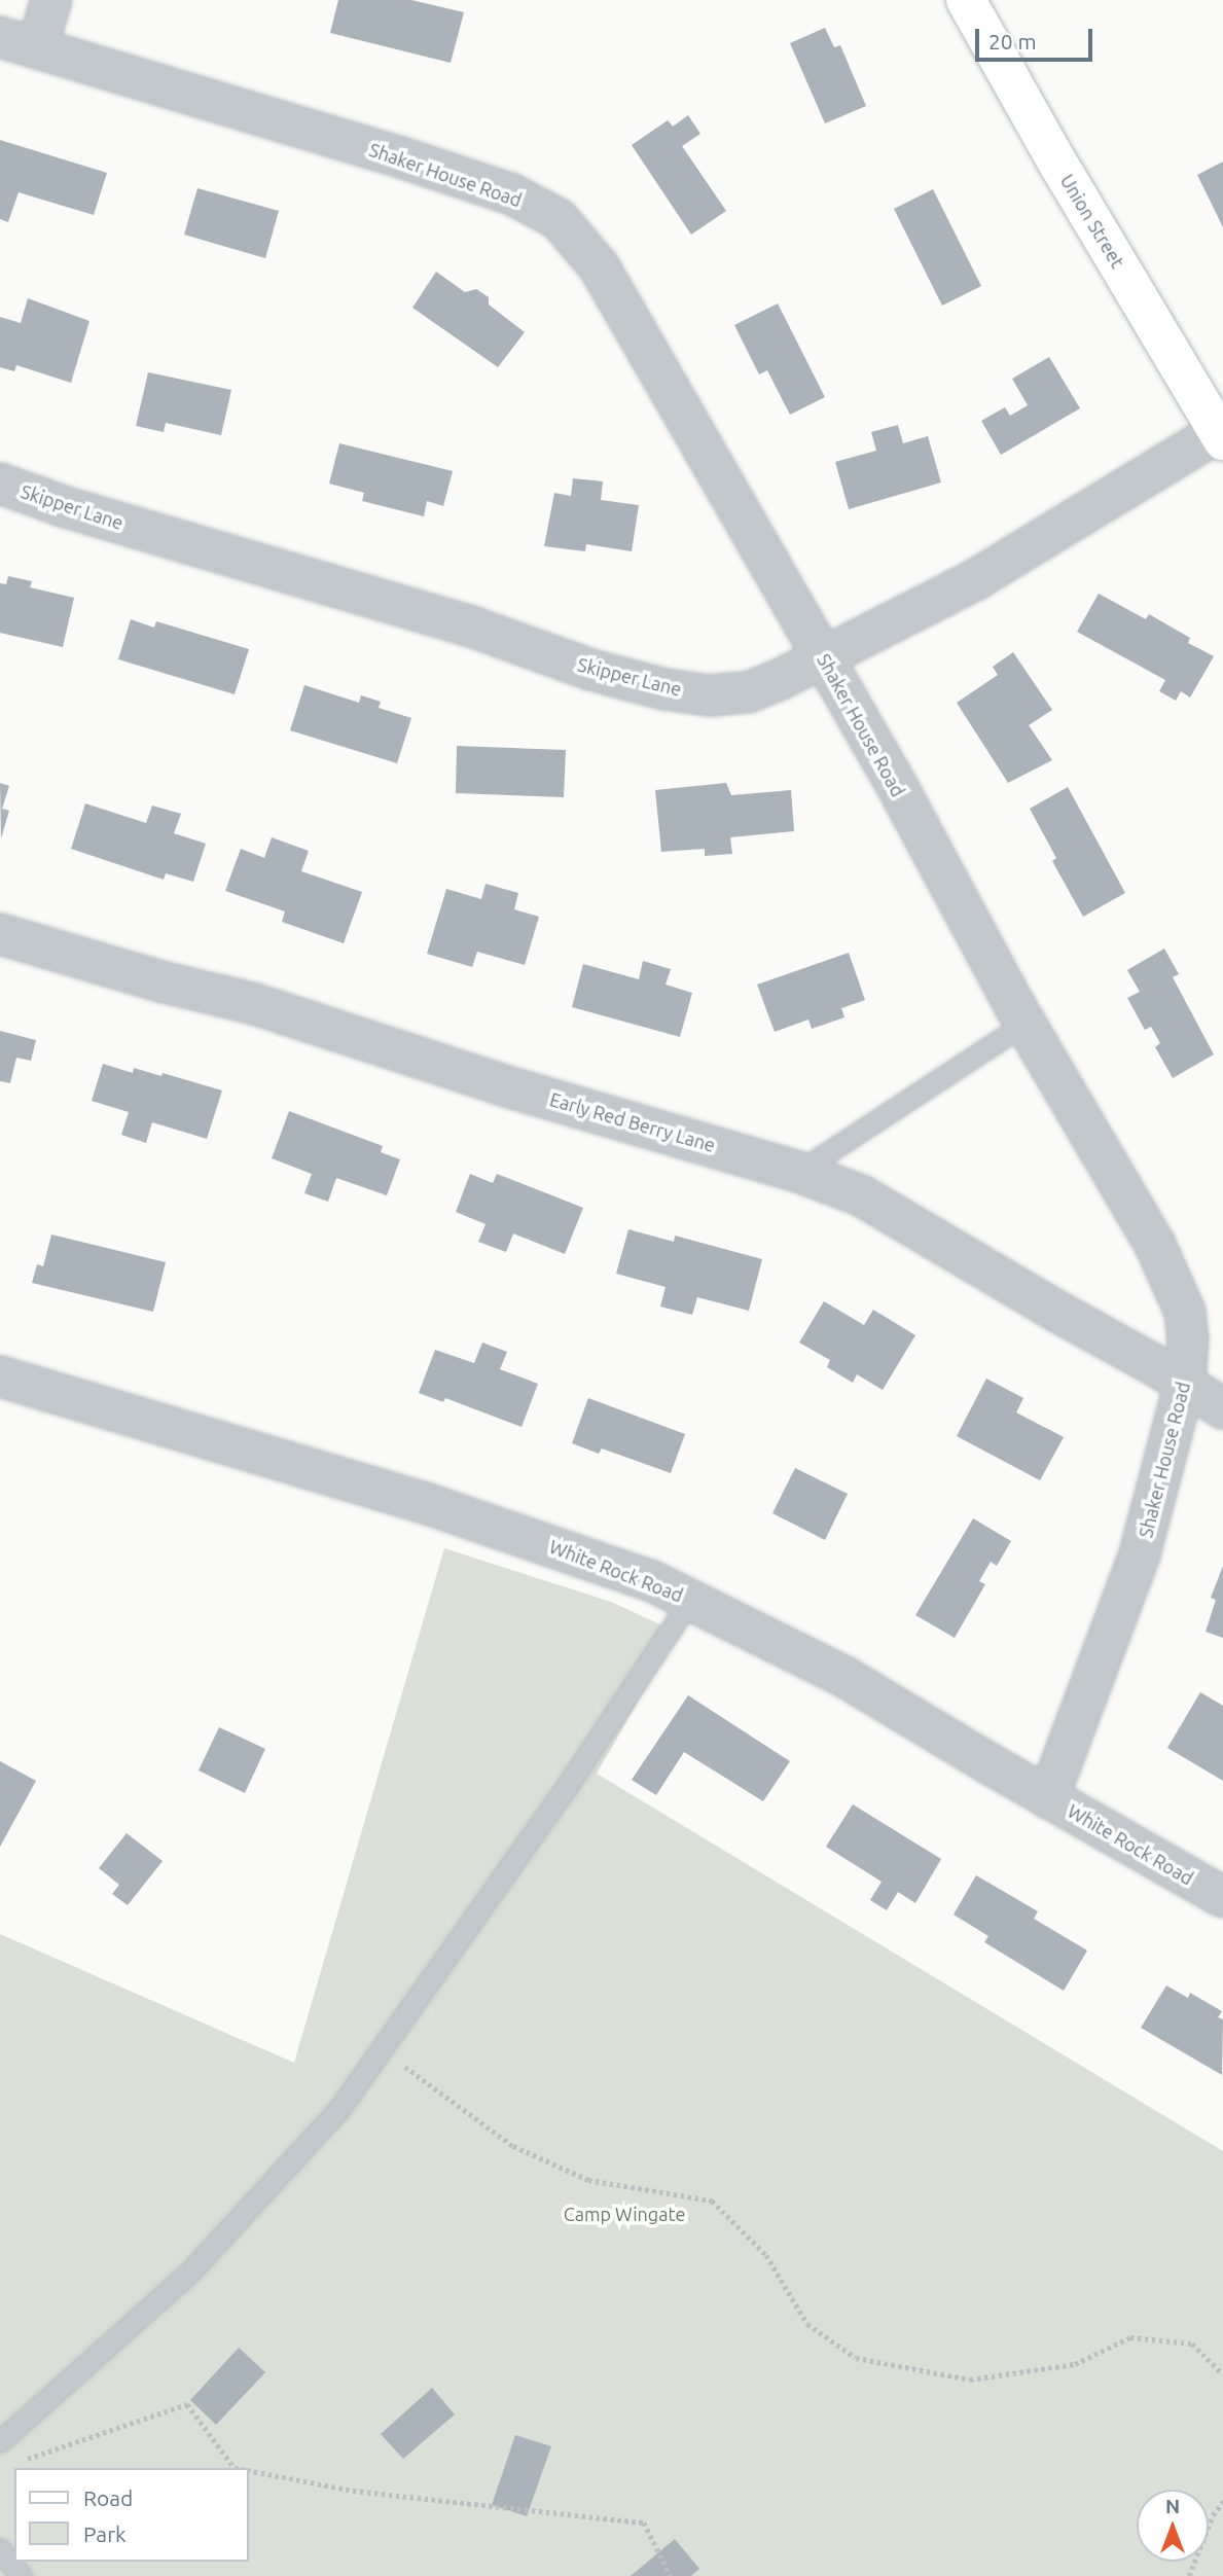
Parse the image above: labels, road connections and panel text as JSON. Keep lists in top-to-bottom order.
{
  "streets": {
    "main road": ["Union Street"],
    "street": [
      "Shaker House Road",
      "Skipper Lane",
      "Early Red Berry Lane",
      "White Rock Road"
    ]
  },
  "crossings": [
    ["Shaker House Road", "Skipper Lane"],
    ["Shaker House Road", "Early Red Berry Lane"],
    ["Shaker House Road", "White Rock Road"],
    ["Union Street", "Skipper Lane"]
  ],
  "parks": ["Camp Wingate"],
  "legend": ["Road", "Park"],
  "scale_bar": "20 m",
  "north": "top"
}
